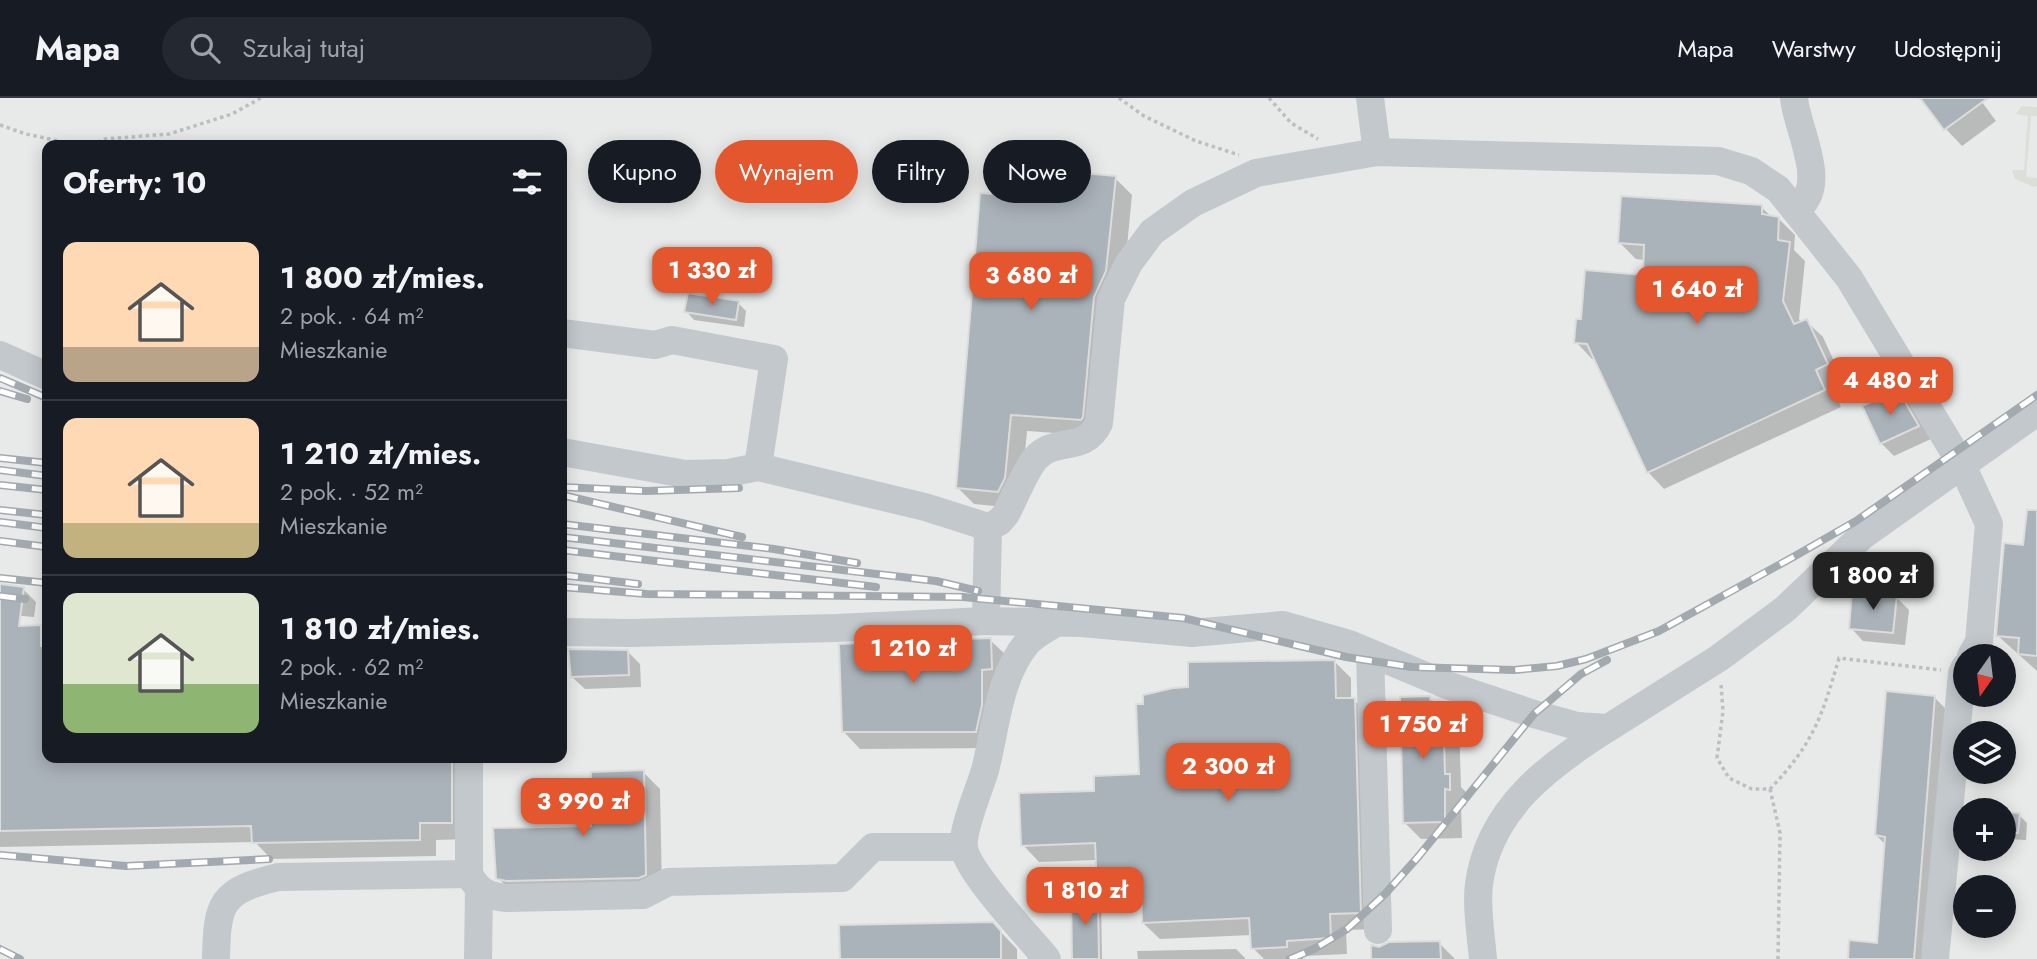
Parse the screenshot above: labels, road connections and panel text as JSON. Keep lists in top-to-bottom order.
{
  "north": "bottom",
  "page": {
    "header": "Mapa",
    "search": "Szukaj tutaj",
    "nav": ["Mapa", "Warstwy", "Udostępnij"],
    "chip": [
      "Kupno",
      "Wynajem",
      "Filtry",
      "Nowe"
    ],
    "heading": "Oferty: 10",
    "list": [
      {
        "name": "1 800 zł/mies.",
        "note": "2 pok. · 64 m² · Mieszkanie"
      },
      {
        "name": "1 210 zł/mies.",
        "note": "2 pok. · 52 m² · Mieszkanie"
      },
      {
        "name": "1 810 zł/mies.",
        "note": "2 pok. · 62 m² · Mieszkanie"
      }
    ],
    "price": [
      "1 330 zł",
      "3 680 zł",
      "1 640 zł",
      "4 480 zł",
      "1 800 zł",
      "1 210 zł",
      "1 750 zł",
      "2 300 zł",
      "3 990 zł",
      "1 810 zł"
    ],
    "map_buttons": ["+", "−"]
  }
}
